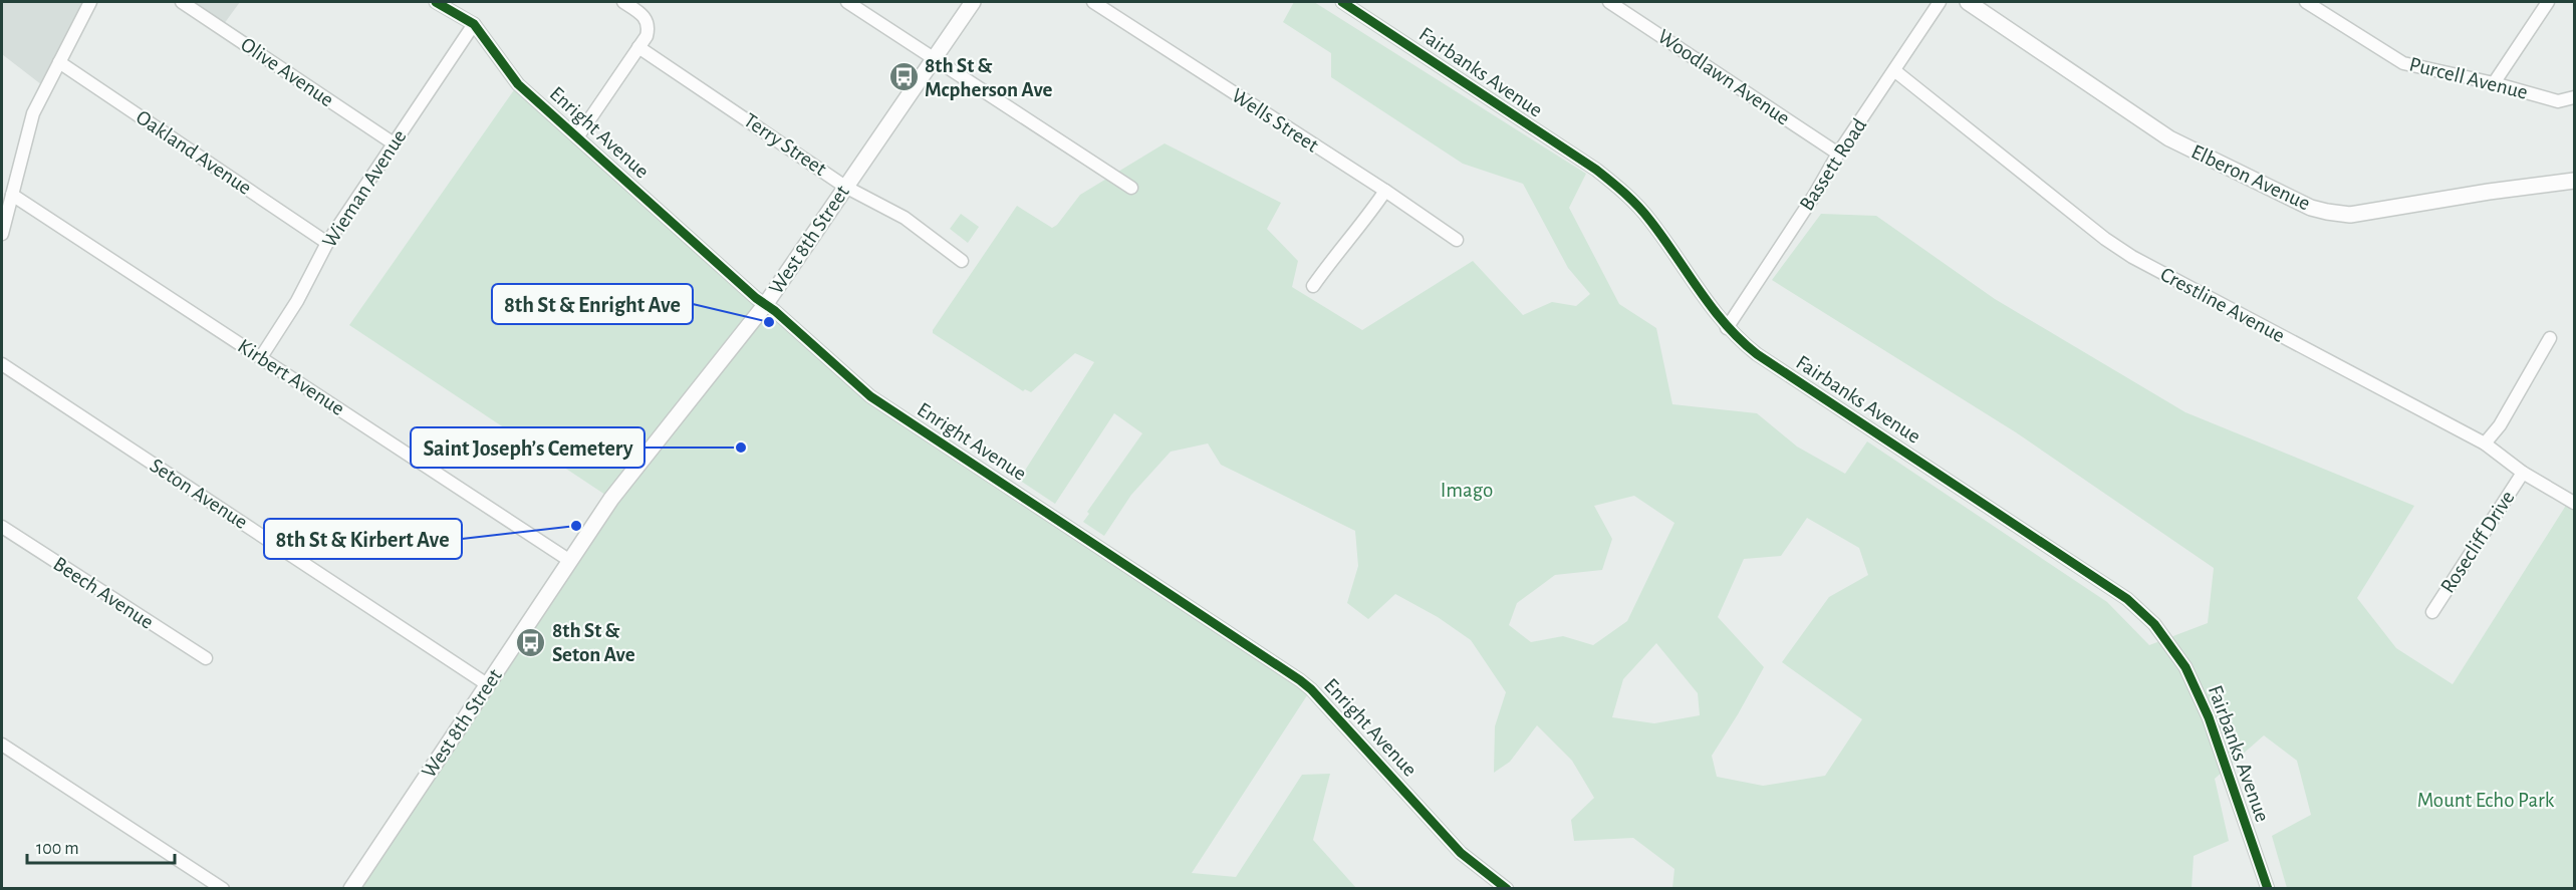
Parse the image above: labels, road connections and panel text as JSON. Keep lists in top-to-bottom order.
{
  "streets": {
    "street": [
      "Olive Avenue",
      "Fairbanks Avenue",
      "Woodlawn Avenue",
      "Purcell Avenue",
      "Wells Street",
      "Enright Avenue",
      "Terry Street",
      "Oakland Avenue",
      "Bassett Road",
      "Elberon Avenue",
      "Wieman Avenue",
      "West 8th Street",
      "Crestline Avenue",
      "Kirbert Avenue",
      "Seton Avenue",
      "Rosecliff Drive",
      "Beech Avenue"
    ]
  },
  "crossings": [
    ["Olive Avenue", "Wieman Avenue"],
    ["Fairbanks Avenue", "Bassett Road"],
    ["Woodlawn Avenue", "Bassett Road"],
    ["Enright Avenue", "Wieman Avenue"],
    ["Enright Avenue", "West 8th Street"],
    ["Terry Street", "West 8th Street"],
    ["Oakland Avenue", "Wieman Avenue"],
    ["Bassett Road", "Crestline Avenue"],
    ["Wieman Avenue", "Kirbert Avenue"],
    ["West 8th Street", "Kirbert Avenue"],
    ["West 8th Street", "Seton Avenue"],
    ["Crestline Avenue", "Rosecliff Drive"]
  ],
  "parks": ["Imago", "Mount Echo Park"],
  "places": {
    "bus stop": ["8th St & Mcpherson Ave", "8th St & Seton Ave"],
    "other": ["8th St & Enright Ave", "Saint Joseph’s Cemetery", "8th St & Kirbert Ave"]
  },
  "scale_bar": "100 m"
}
